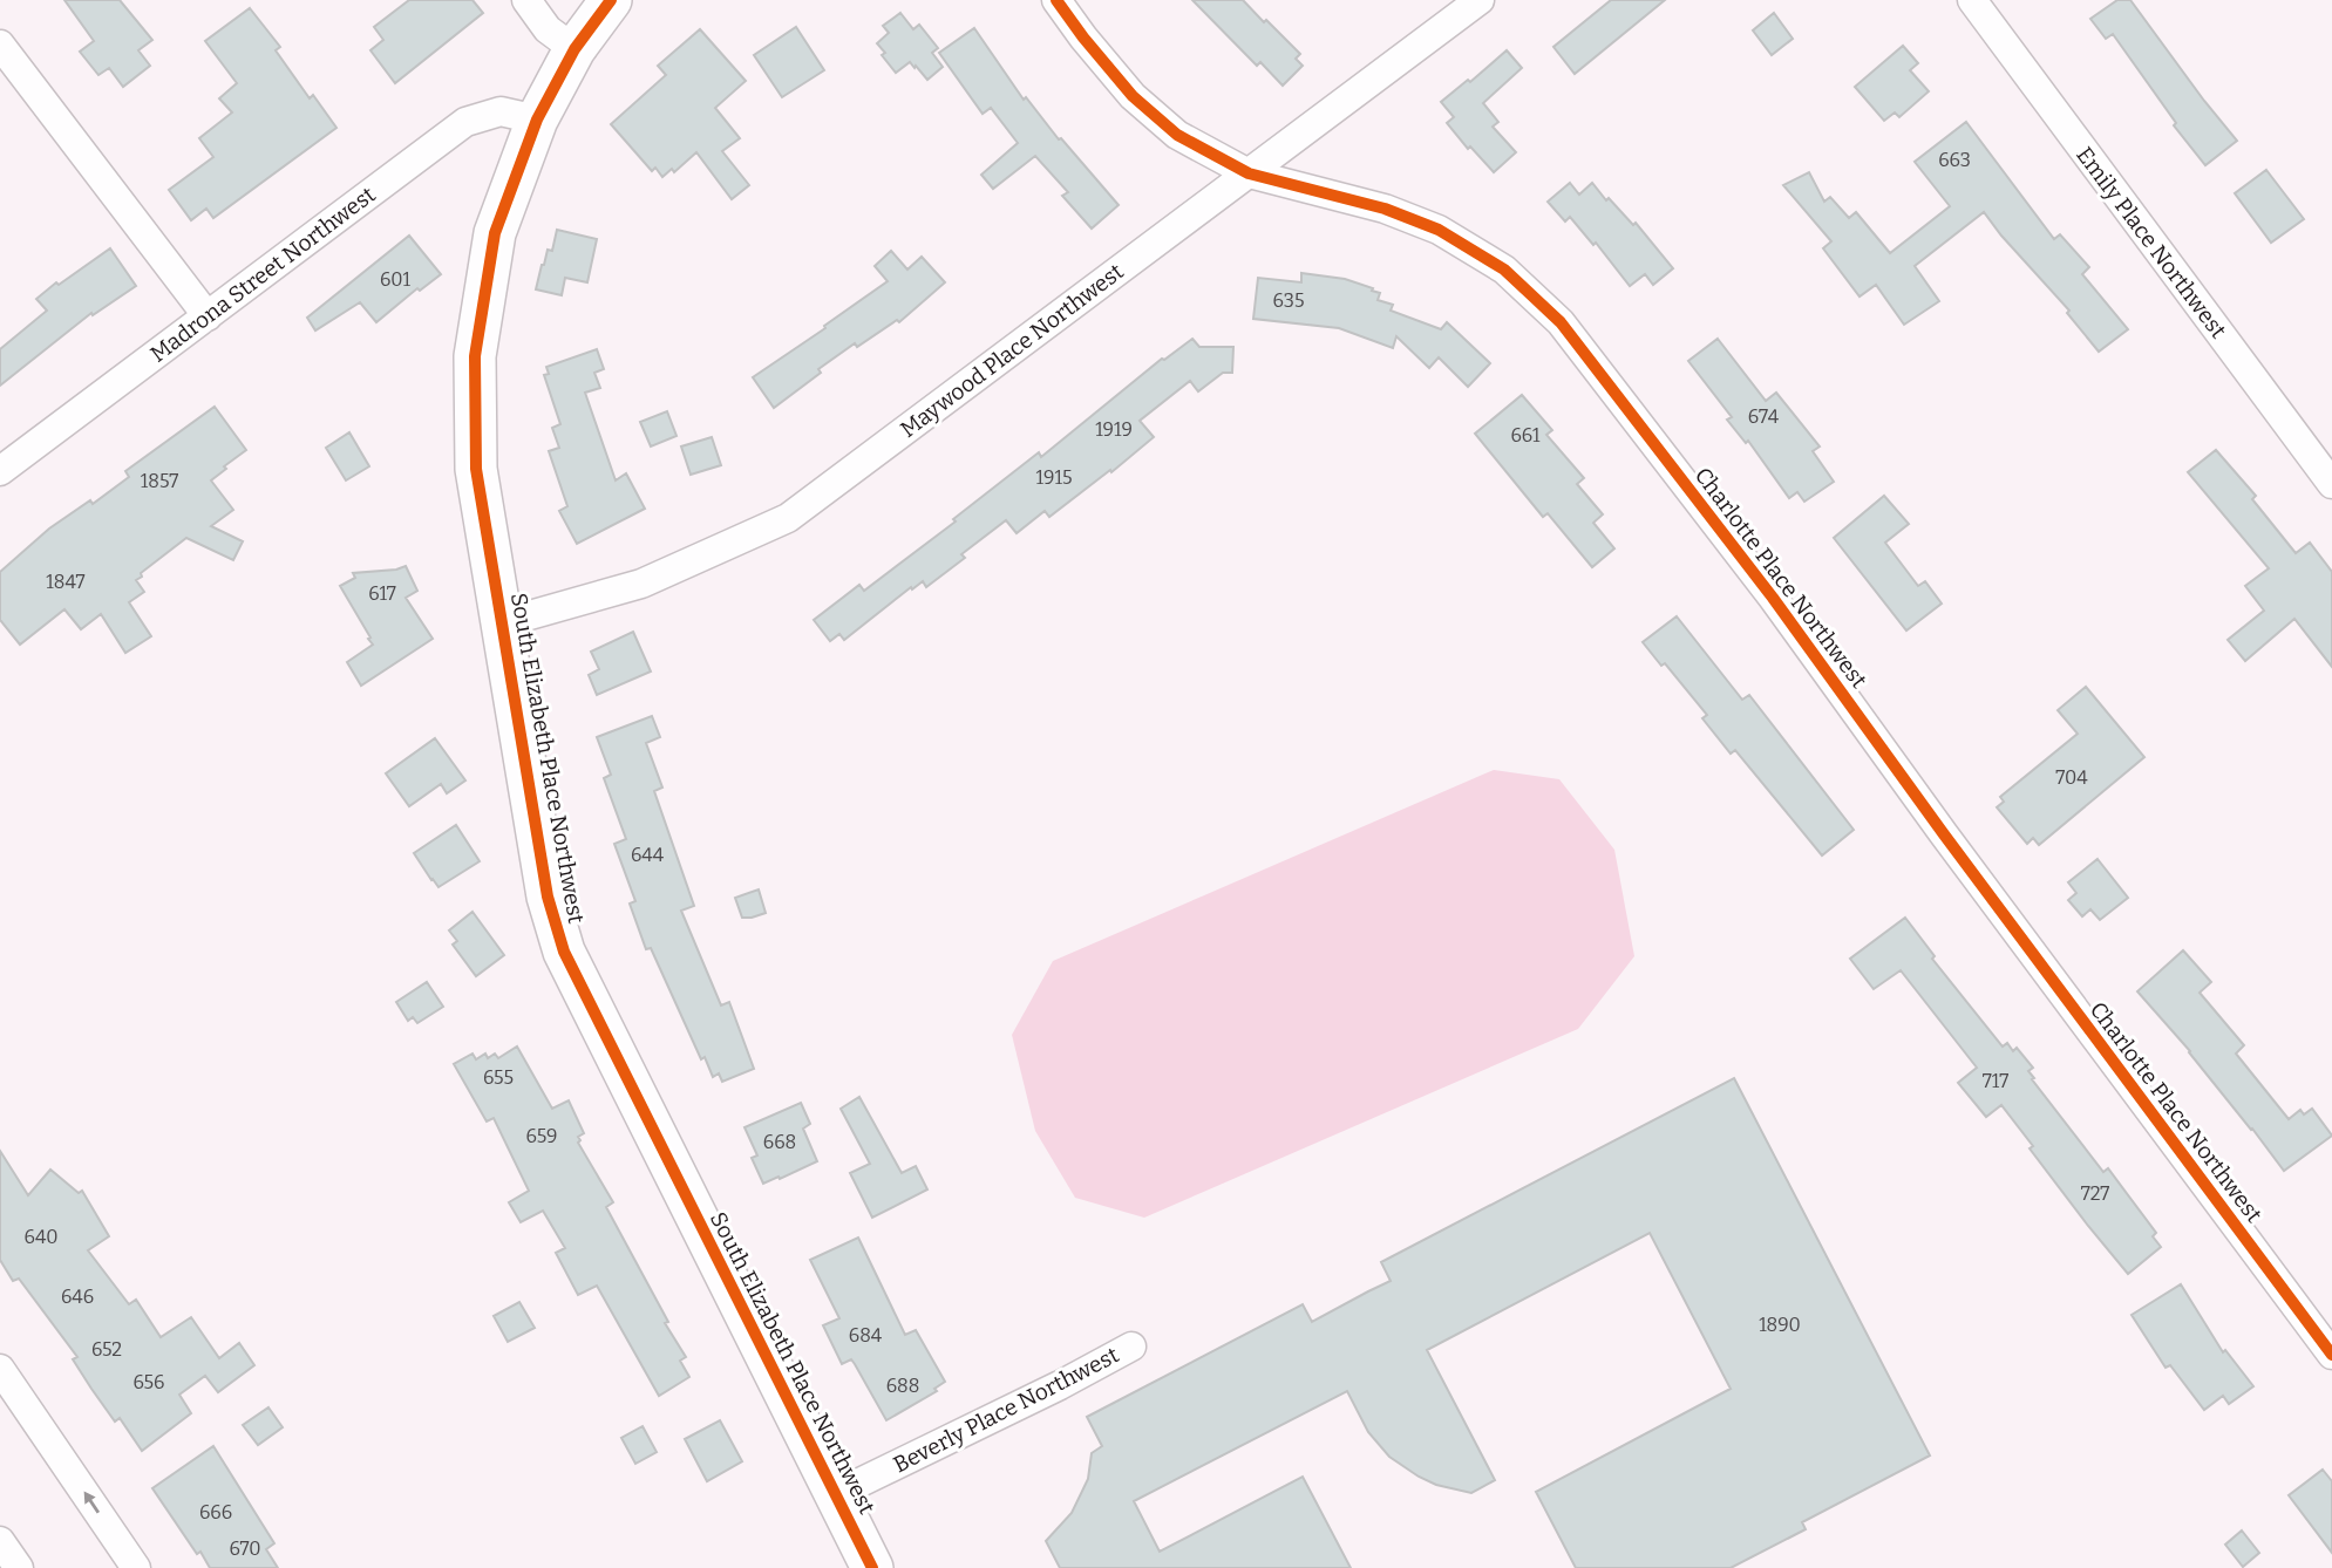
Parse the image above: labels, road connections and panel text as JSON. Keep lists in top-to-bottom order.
{
  "streets": {
    "street": [
      "Emily Place Northwest",
      "Madrona Street Northwest",
      "Maywood Place Northwest",
      "Charlotte Place Northwest",
      "South Elizabeth Place Northwest",
      "Beverly Place Northwest"
    ]
  },
  "crossings": [
    ["Madrona Street Northwest", "South Elizabeth Place Northwest"],
    ["Maywood Place Northwest", "Charlotte Place Northwest"],
    ["Maywood Place Northwest", "South Elizabeth Place Northwest"],
    ["South Elizabeth Place Northwest", "Beverly Place Northwest"]
  ],
  "house_numbers": [
    "663",
    "601",
    "635",
    "674",
    "1919",
    "661",
    "1915",
    "1857",
    "1847",
    "617",
    "704",
    "644",
    "655",
    "717",
    "659",
    "668",
    "727",
    "640",
    "646",
    "1890",
    "684",
    "652",
    "656",
    "688",
    "666",
    "670"
  ]
}
